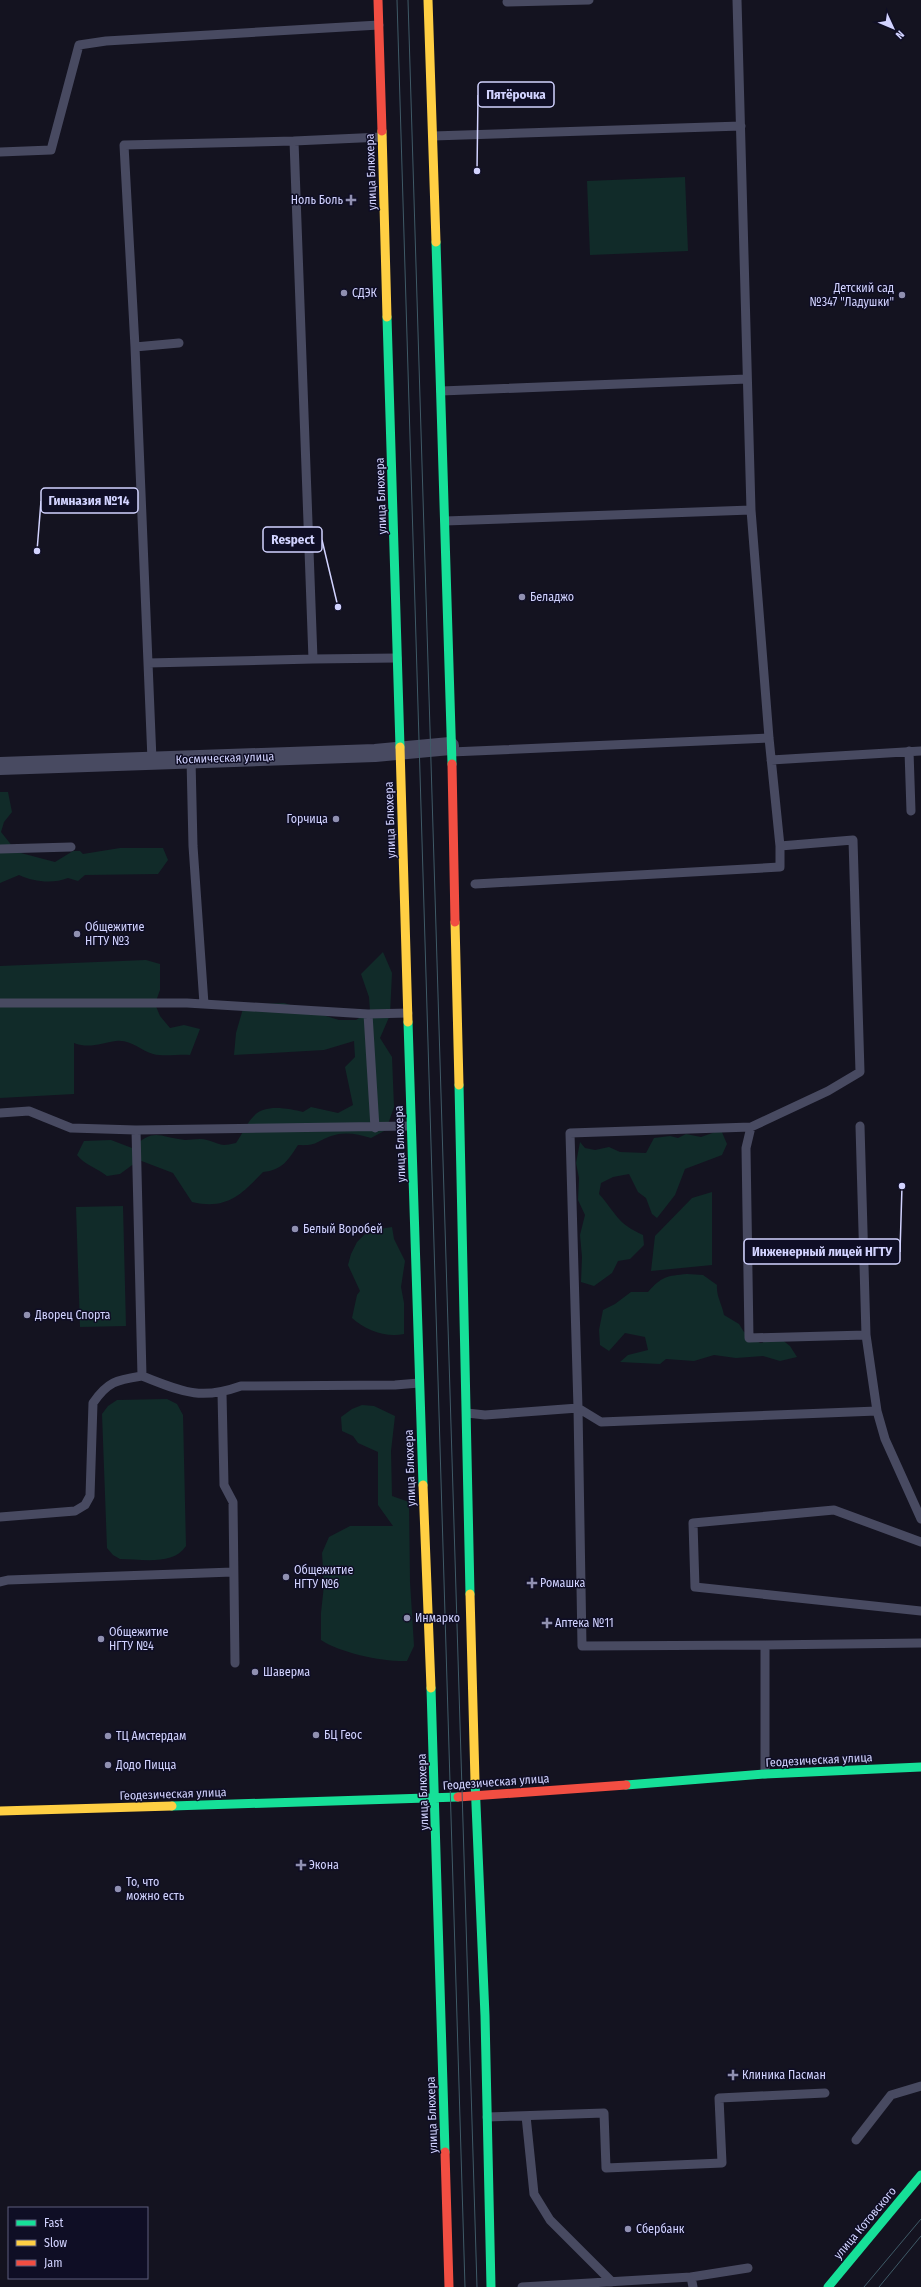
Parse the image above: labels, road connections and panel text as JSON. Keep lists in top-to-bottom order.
{
  "streets": {
    "street": [
      "улица Блюхера",
      "Космическая улица",
      "Геодезическая улица",
      "улица Котовского"
    ]
  },
  "crossings": [
    ["улица Блюхера", "Космическая улица"],
    ["улица Блюхера", "Геодезическая улица"]
  ],
  "places": {
    "other": [
      "Пятёрочка",
      "СДЭК",
      "Детский сад №347 \"Ладушки\"",
      "Гимназия №14",
      "Беладжо",
      "Respect",
      "Горчица",
      "Общежитие НГТУ №3",
      "Инженерный лицей НГТУ",
      "Белый Воробей",
      "Дворец Спорта",
      "Общежитие НГТУ №6",
      "Инмарко",
      "Общежитие НГТУ №4",
      "Шаверма",
      "БЦ Геос",
      "ТЦ Амстердам",
      "Додо Пицца",
      "То, что можно есть",
      "Сбербанк"
    ],
    "health": [
      "Ноль Боль",
      "Ромашка",
      "Аптека №11",
      "Экона",
      "Клиника Пасман"
    ]
  },
  "legend": ["Fast", "Slow", "Jam"],
  "north": "bottom right"
}
